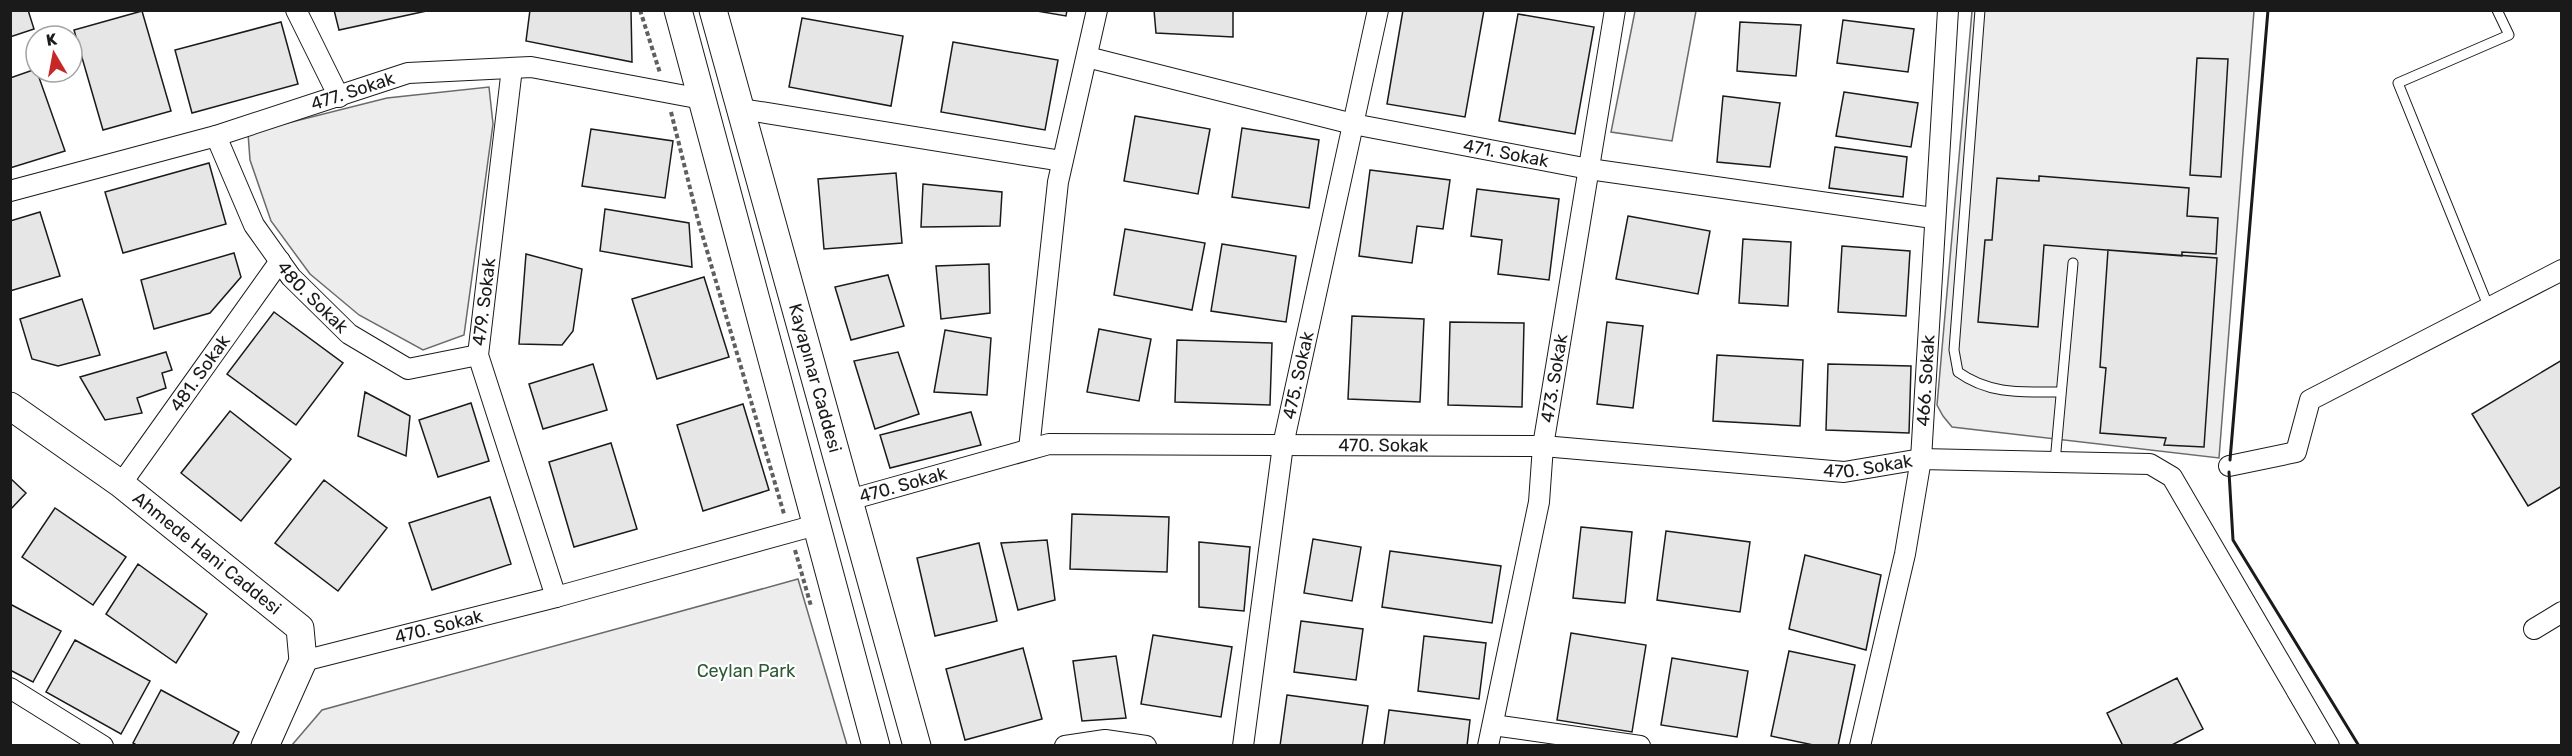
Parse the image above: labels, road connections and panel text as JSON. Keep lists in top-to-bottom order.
{
  "streets": {
    "main road": ["Kayapınar Caddesi", "Ahmede Hani Caddesi"],
    "street": [
      "477. Sokak",
      "471. Sokak",
      "480. Sokak",
      "479. Sokak",
      "481. Sokak",
      "475. Sokak",
      "473. Sokak",
      "466. Sokak",
      "470. Sokak"
    ]
  },
  "crossings": [
    ["477. Sokak", "480. Sokak"],
    ["477. Sokak", "479. Sokak"],
    ["471. Sokak", "475. Sokak"],
    ["471. Sokak", "473. Sokak"],
    ["471. Sokak", "466. Sokak"],
    ["480. Sokak", "479. Sokak"],
    ["480. Sokak", "481. Sokak"],
    ["479. Sokak", "470. Sokak"],
    ["481. Sokak", "Ahmede Hani Caddesi"],
    ["475. Sokak", "470. Sokak"],
    ["Kayapınar Caddesi", "470. Sokak"],
    ["473. Sokak", "470. Sokak"],
    ["466. Sokak", "470. Sokak"],
    ["470. Sokak", "Ahmede Hani Caddesi"]
  ],
  "parks": ["Ceylan Park"],
  "north": "top"
}
